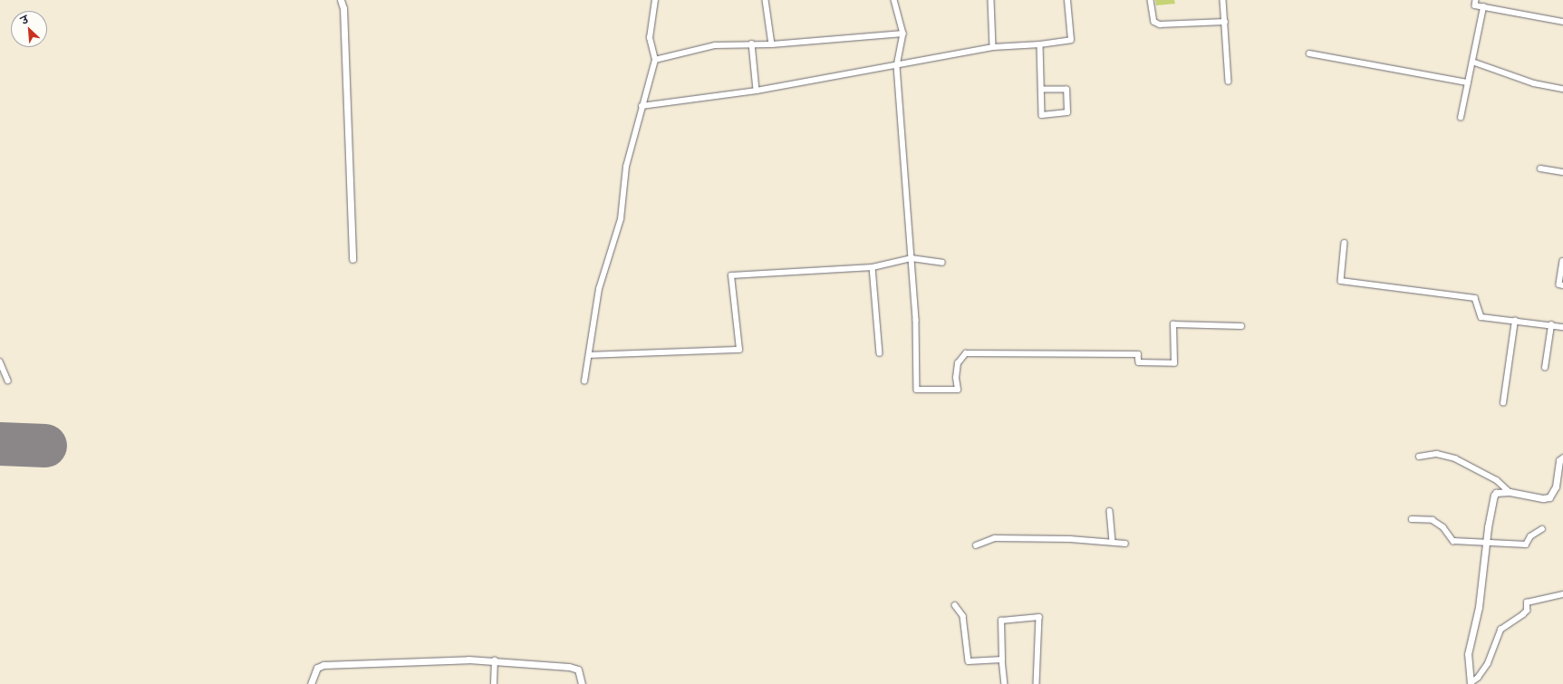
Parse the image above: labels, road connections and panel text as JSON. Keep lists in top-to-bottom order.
{
  "north": "top left"
}
